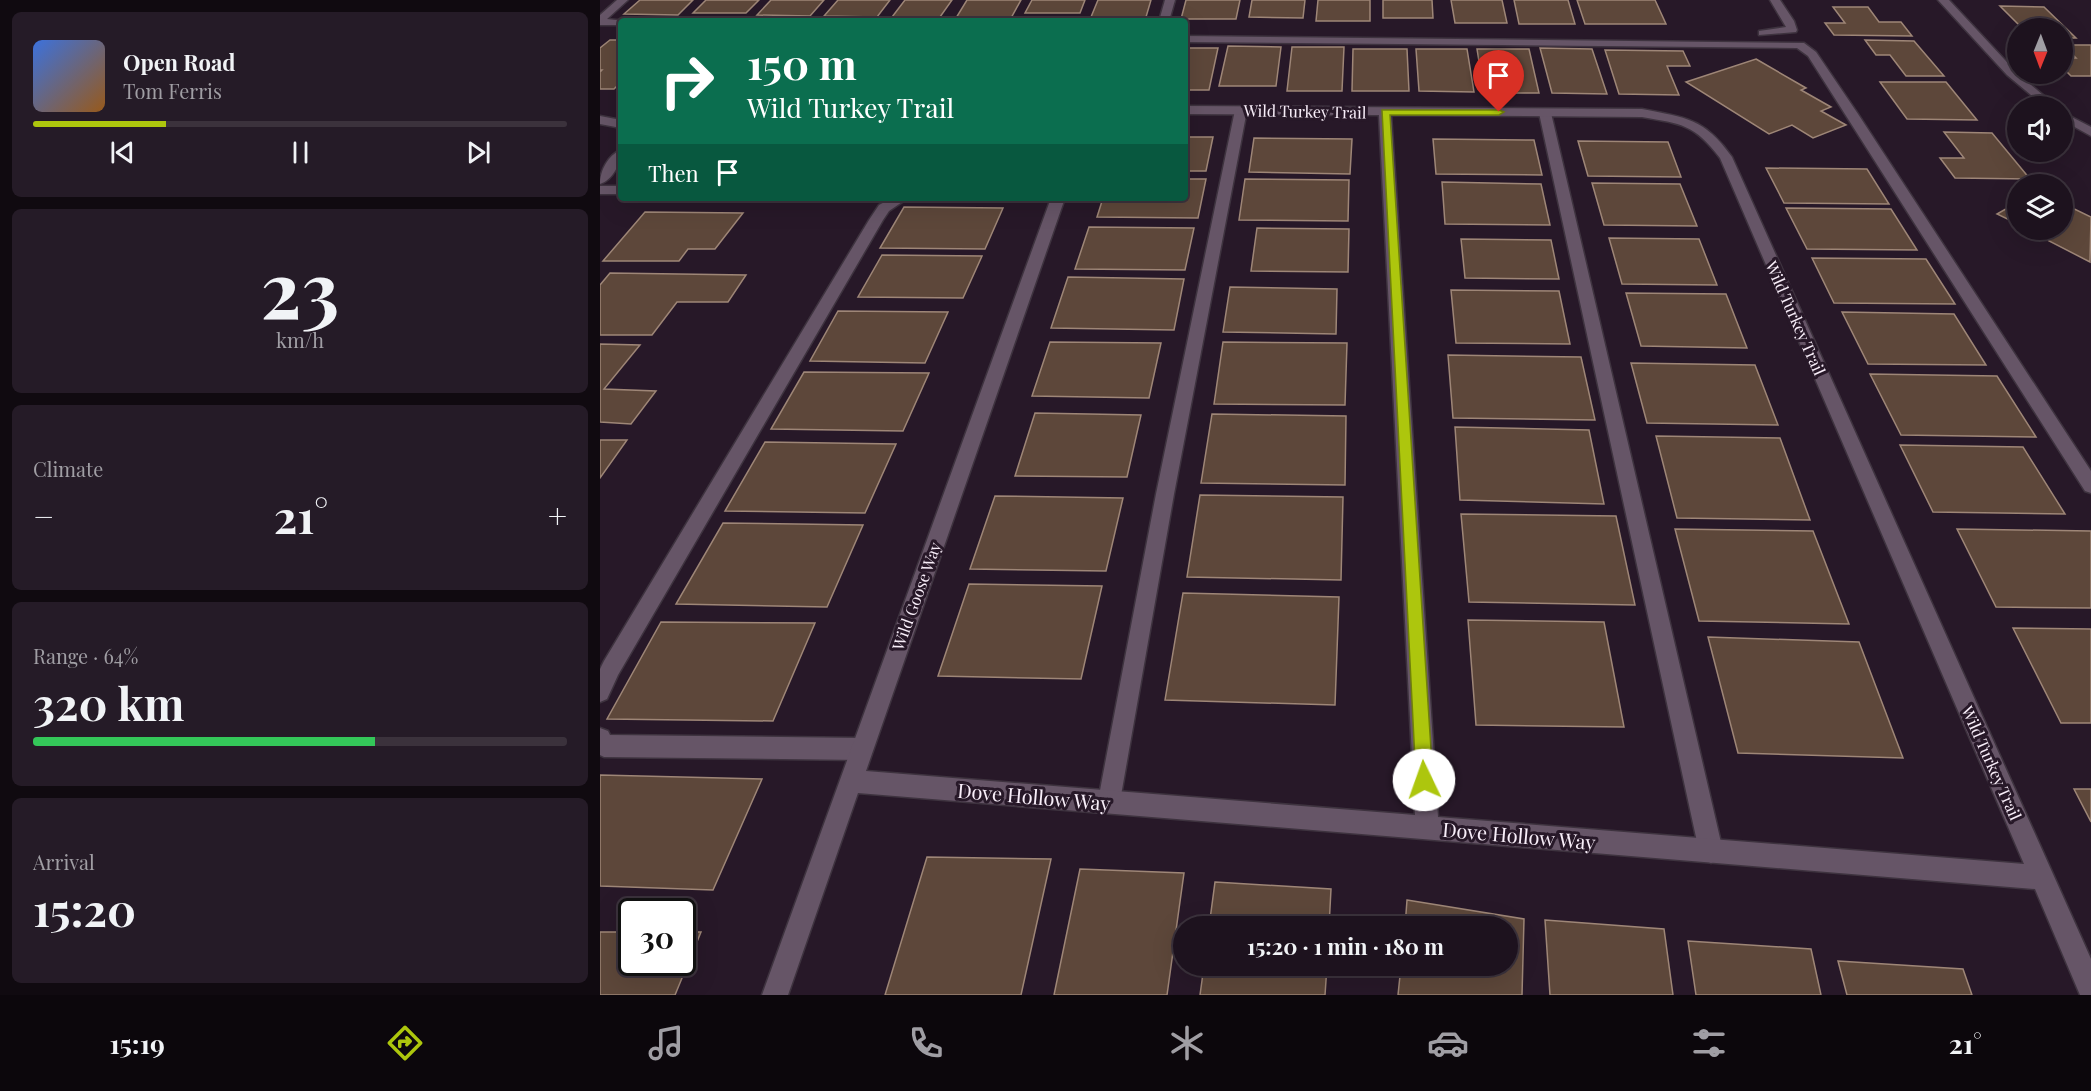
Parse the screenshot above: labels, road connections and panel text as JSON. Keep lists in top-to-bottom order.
{
  "streets": {
    "street": ["Wild Turkey Trail", "Wild Goose Way", "Dove Hollow Way"]
  },
  "crossings": [
    ["Wild Turkey Trail", "Dove Hollow Way"],
    ["Wild Goose Way", "Dove Hollow Way"]
  ],
  "north": "bottom",
  "page": {
    "turn": ["150 m", "Wild Turkey Trail"],
    "song": ["Open Road", "Tom Ferris"],
    "then": "Then",
    "tile": [
      ["23", "km/h"],
      "Climate",
      ["Range · 64%", "320 km"],
      ["Arrival", "15:20"]
    ],
    "heat": ["−", "21°", "+"],
    "limit": "30",
    "trip": "15:20 · 1 min · 180 m",
    "tabs": ["15:19", "21°"]
  }
}
